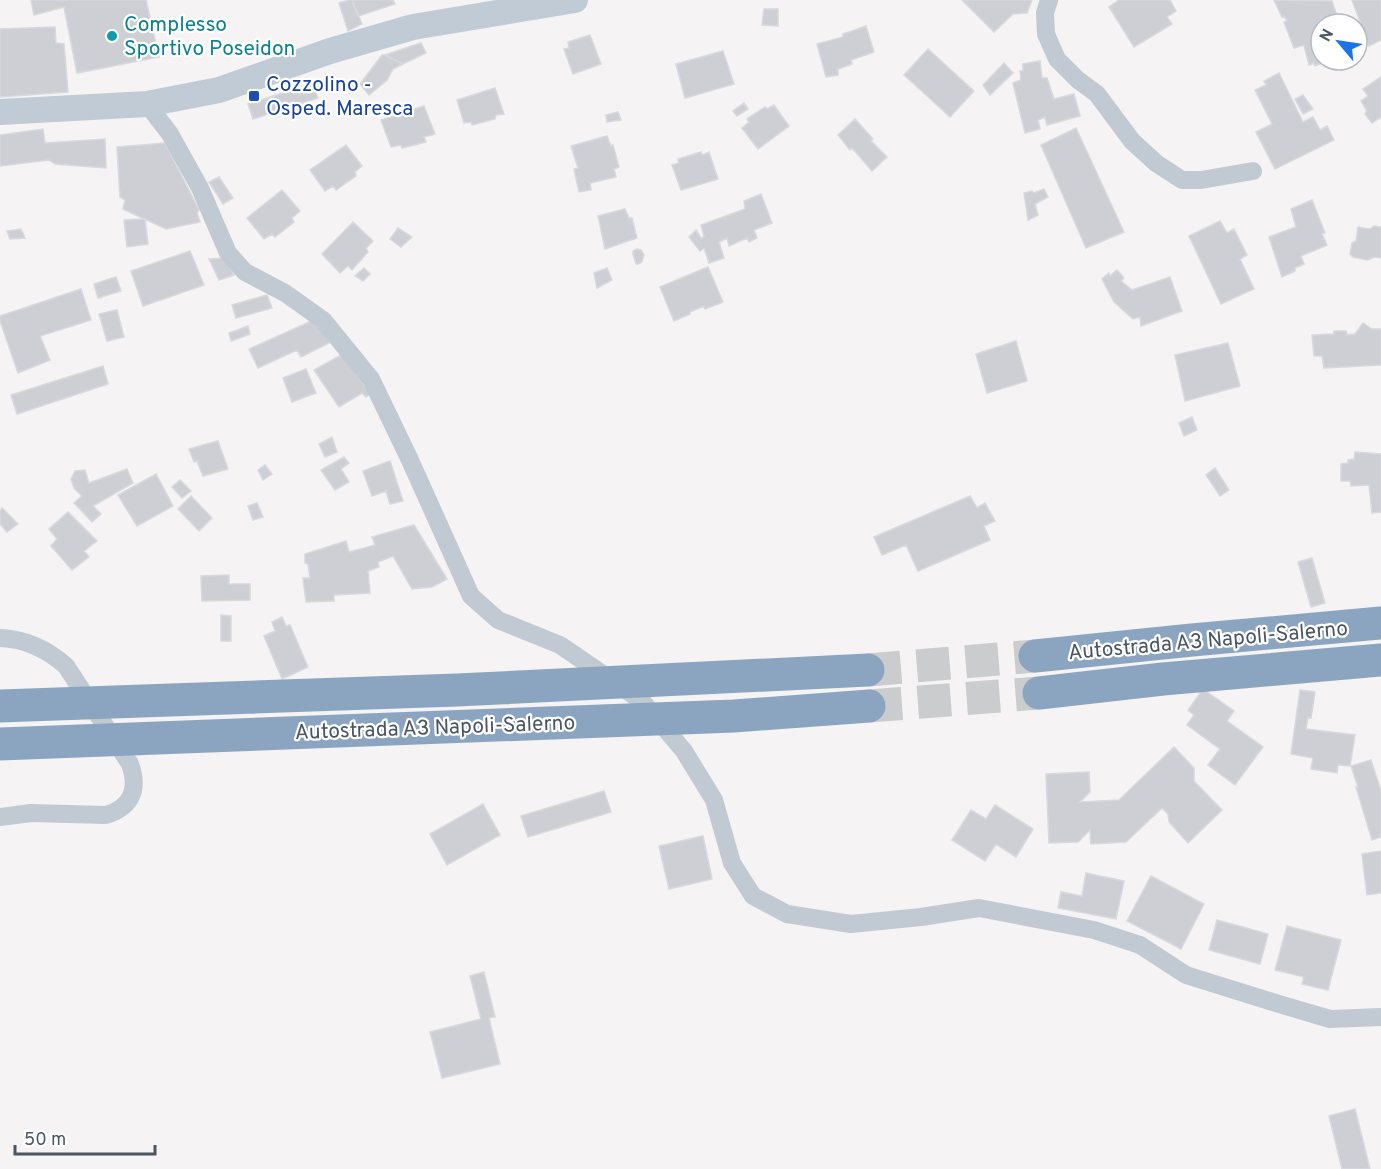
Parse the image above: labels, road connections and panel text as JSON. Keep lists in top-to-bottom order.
{
  "streets": {
    "highway": ["Autostrada A3 Napoli-Salerno"]
  },
  "places": {
    "other": ["Complesso Sportivo Poseidon"],
    "transit": ["Cozzolino - Osped. Maresca"]
  },
  "scale_bar": "50 m",
  "north": "top left"
}
